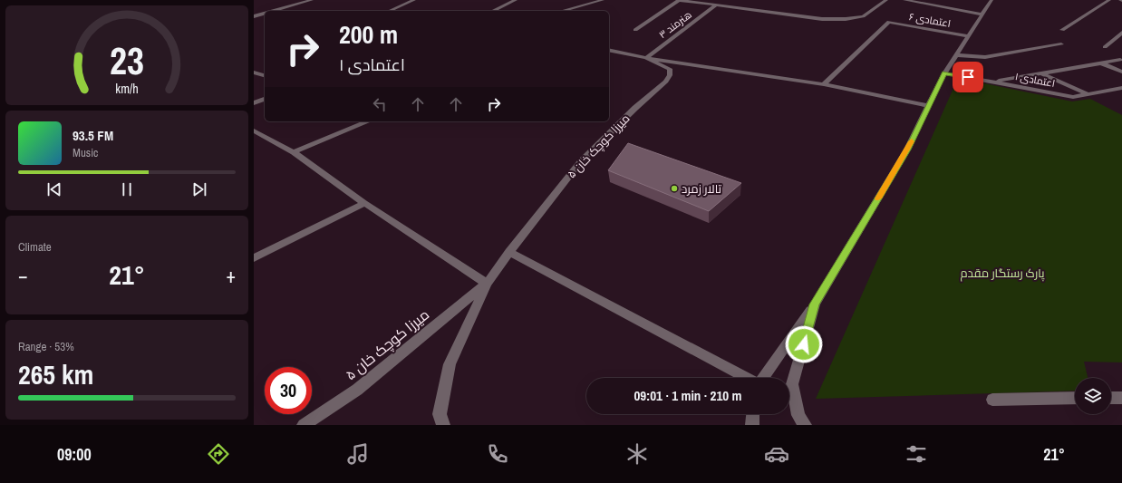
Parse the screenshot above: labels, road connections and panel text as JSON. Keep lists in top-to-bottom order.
{
  "streets": {
    "street": [
      "اعتمادی ۶",
      "هنرمند ۳",
      "اعتمادی ۱",
      "میرزا کوچک خان ۵"
    ]
  },
  "crossings": [
    ["هنرمند ۳", "میرزا کوچک خان ۵"]
  ],
  "parks": ["پارک رستگار مقدم"],
  "places": ["تالار زمرد"],
  "page": {
    "turn": ["200 m", "اعتمادی ۱"],
    "song": ["93.5 FM", "Music"],
    "tile": [
      "Climate",
      ["Range · 53%", "265 km"]
    ],
    "heat": ["−", "21°", "+"],
    "limit": "30",
    "trip": "09:01 · 1 min · 210 m",
    "tabs": ["09:00", "21°"],
    "gauge": ["23", "km/h"]
  }
}
